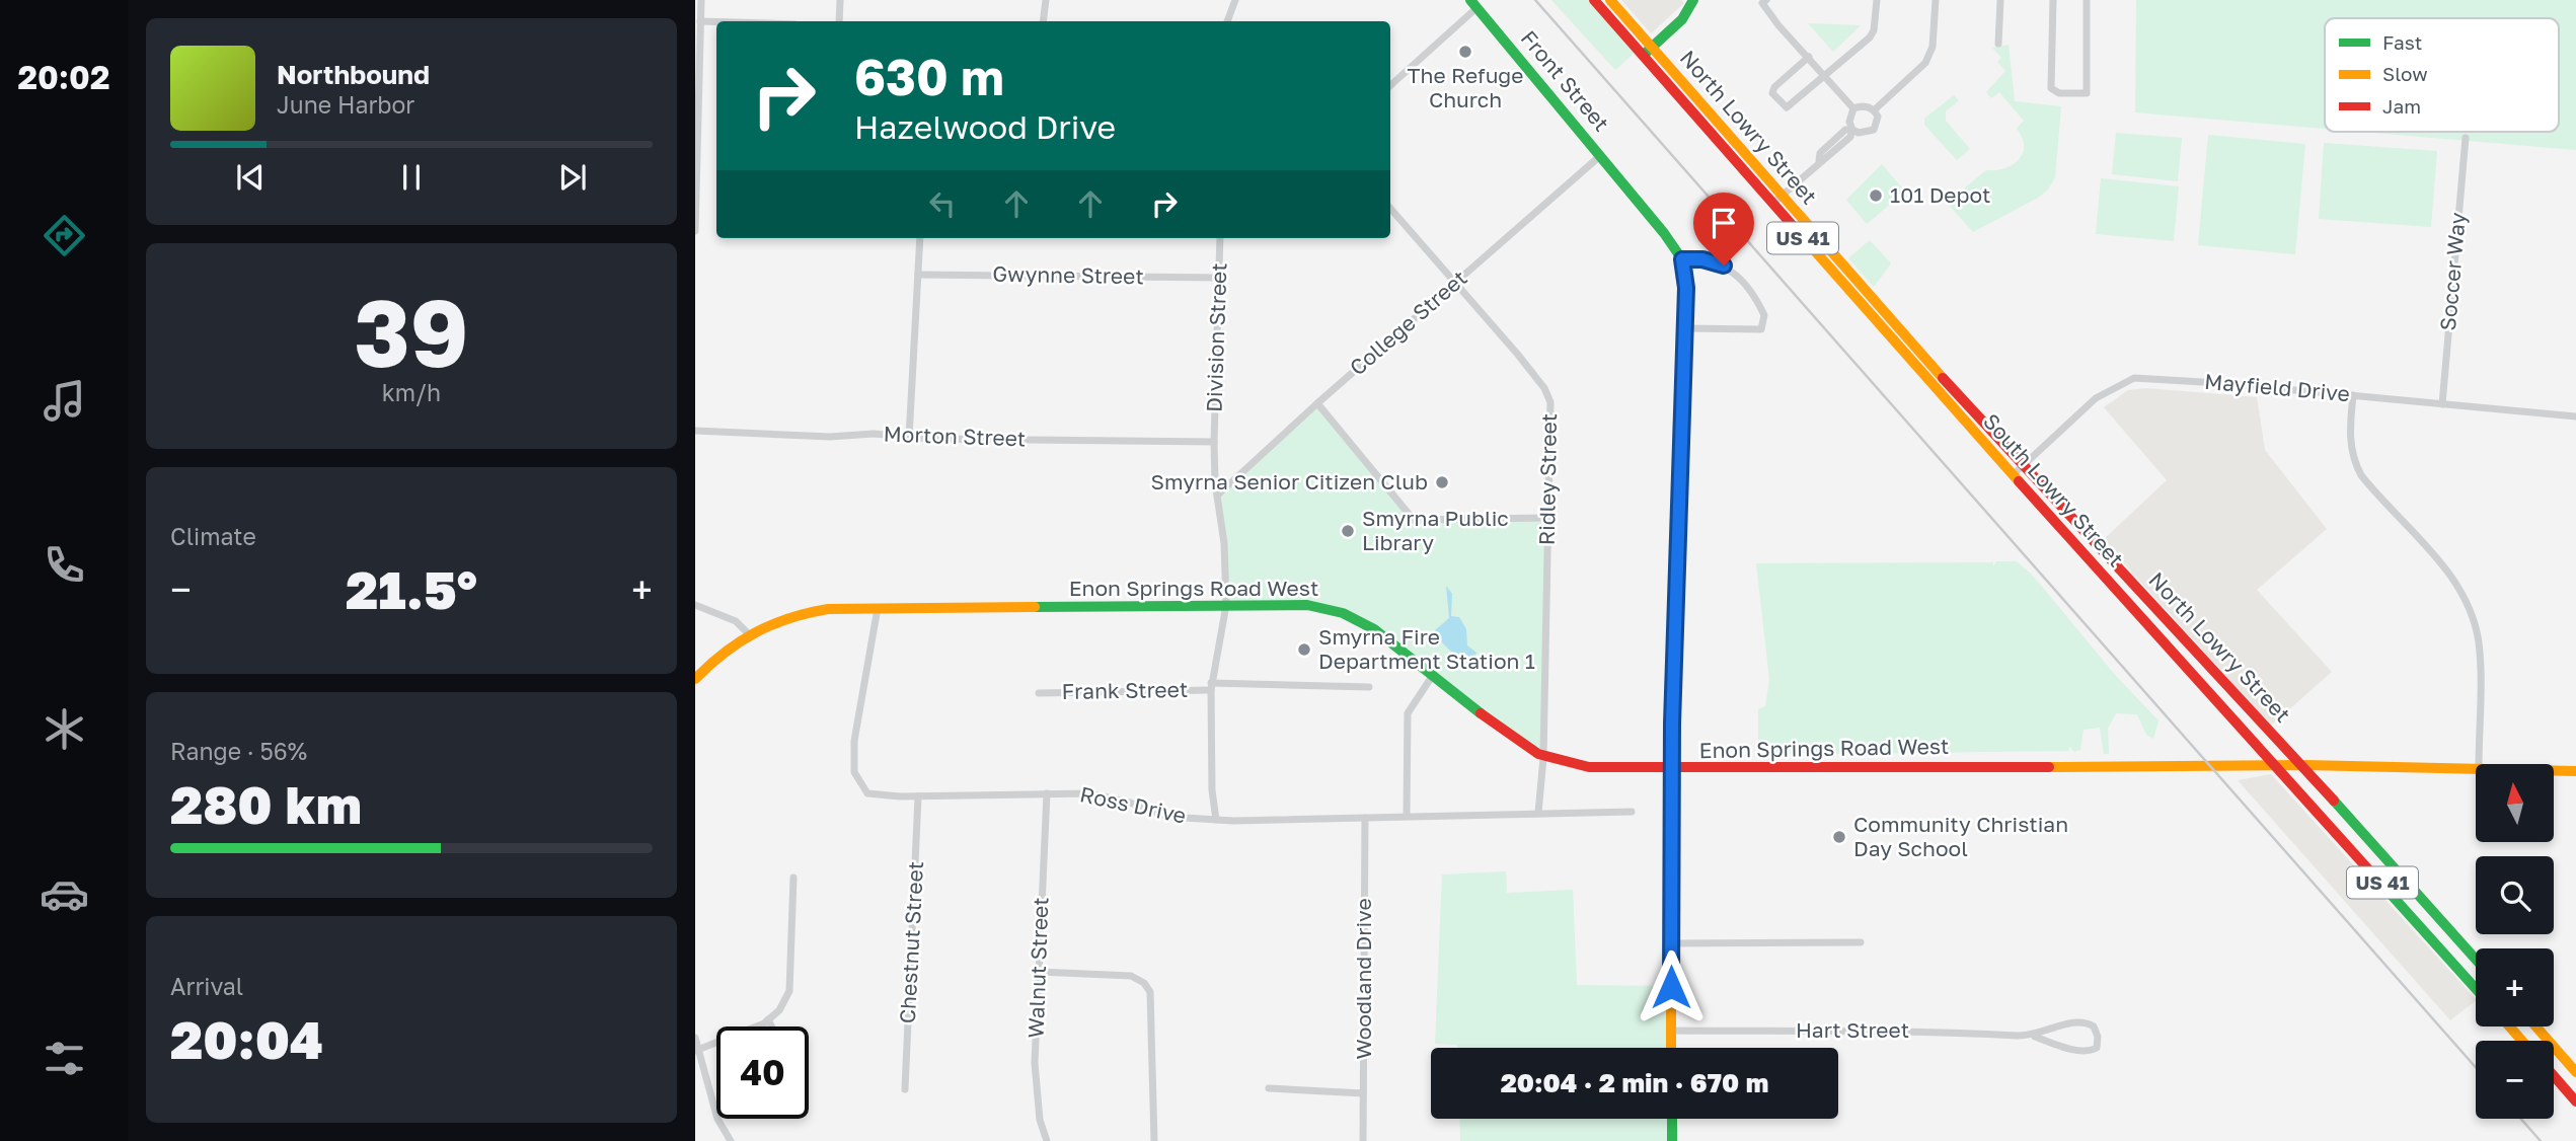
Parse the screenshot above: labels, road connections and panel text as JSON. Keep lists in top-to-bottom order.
{
  "streets": {
    "street": [
      "Front Street",
      "North Lowry Street",
      "US 41",
      "Soccer Way",
      "Gwynne Street",
      "College Street",
      "Division Street",
      "Mayfield Drive",
      "Morton Street",
      "Ridley Street",
      "South Lowry Street",
      "Enon Springs Road West",
      "Frank Street",
      "Ross Drive",
      "Chestnut Street",
      "Walnut Street",
      "Woodland Drive",
      "Hart Street"
    ]
  },
  "crossings": [
    ["Front Street", "College Street"],
    ["North Lowry Street", "Mayfield Drive"],
    ["North Lowry Street", "Enon Springs Road West"],
    ["Soccer Way", "Mayfield Drive"],
    ["Gwynne Street", "Division Street"],
    ["College Street", "Ridley Street"],
    ["Division Street", "Morton Street"],
    ["Mayfield Drive", "South Lowry Street"],
    ["Ridley Street", "Enon Springs Road West"],
    ["Ridley Street", "Ross Drive"],
    ["South Lowry Street", "Enon Springs Road West"],
    ["Enon Springs Road West", "Ross Drive"],
    ["Ross Drive", "Chestnut Street"],
    ["Ross Drive", "Walnut Street"],
    ["Ross Drive", "Woodland Drive"]
  ],
  "places": [
    "The Refuge Church",
    "101 Depot",
    "Smyrna Senior Citizen Club",
    "Smyrna Public Library",
    "Smyrna Fire Department Station 1",
    "Community Christian Day School"
  ],
  "legend": ["Fast", "Slow", "Jam"],
  "north": "top",
  "page": {
    "tabs": "20:02",
    "turn": ["630 m", "Hazelwood Drive"],
    "song": ["Northbound", "June Harbor"],
    "tile": [
      ["39", "km/h"],
      "Climate",
      ["Range · 56%", "280 km"],
      ["Arrival", "20:04"]
    ],
    "heat": ["−", "21.5°", "+"],
    "map_buttons": ["+", "−"],
    "limit": "40",
    "trip": "20:04 · 2 min · 670 m"
  }
}
